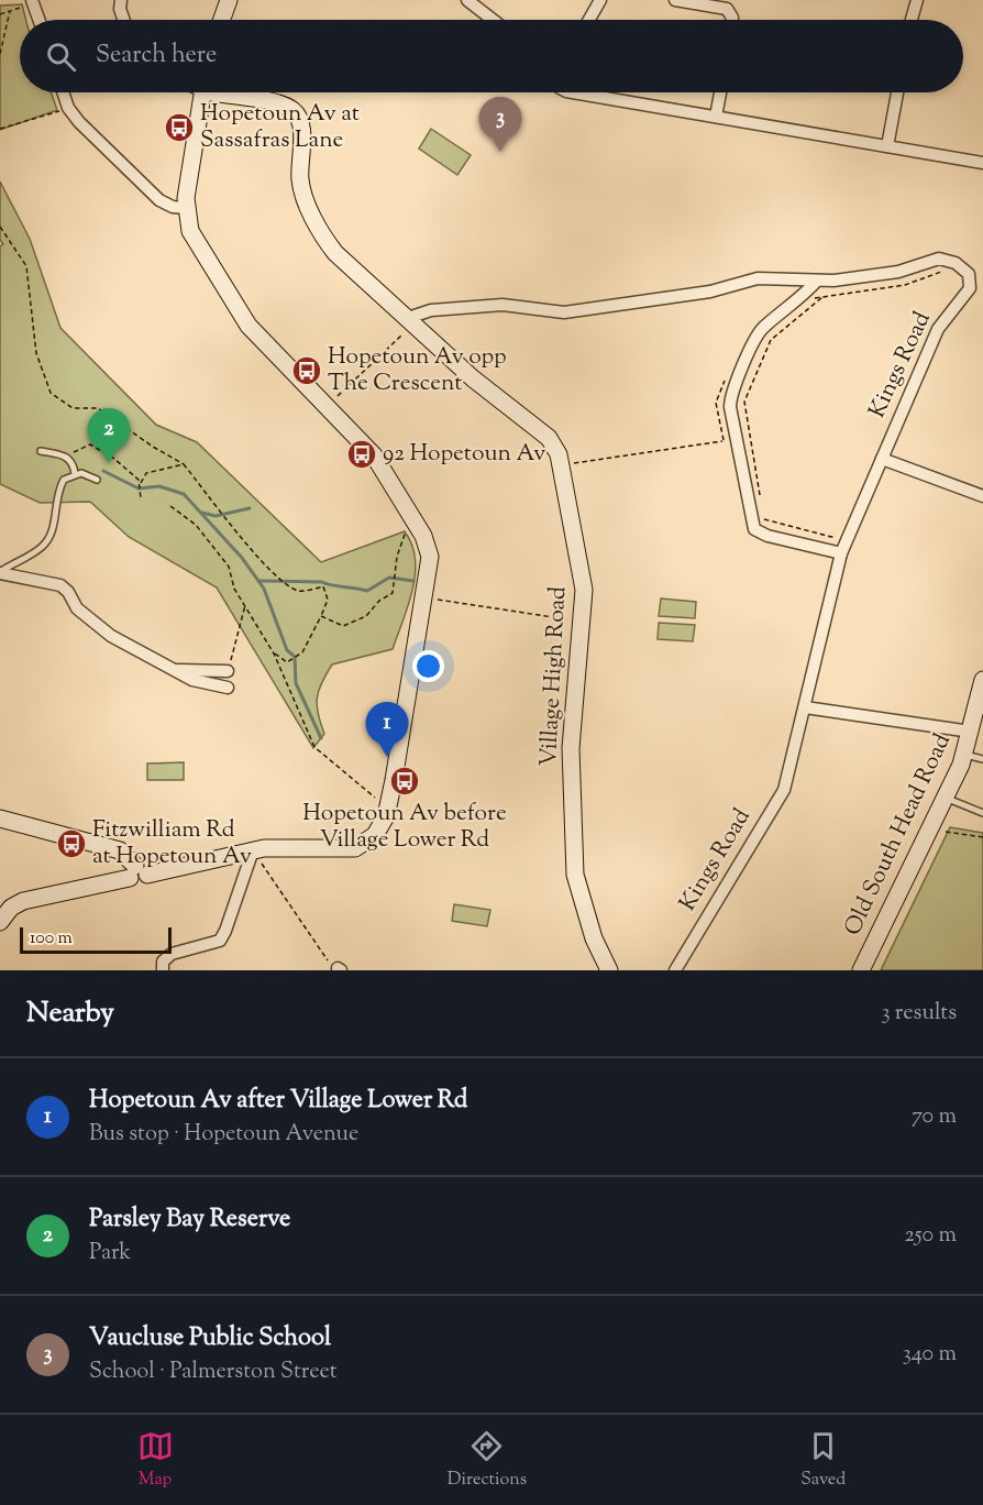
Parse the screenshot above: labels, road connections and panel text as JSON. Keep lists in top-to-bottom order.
{
  "streets": {
    "street": ["Kings Road", "Village High Road", "Old South Head Road"]
  },
  "crossings": [
    ["Kings Road", "Village High Road"]
  ],
  "places": {
    "bus stop": [
      "Hopetoun Av at Sassafras Lane",
      "Hopetoun Av opp The Crescent",
      "92 Hopetoun Av",
      "Hopetoun Av before Village Lower Rd",
      "Fitzwilliam Rd at Hopetoun Av"
    ]
  },
  "scale_bar": "100 m",
  "page": {
    "search": "Search here",
    "pins": ["3", "2", "1"],
    "scale": "100 m",
    "heading": ["Nearby", "3 results"],
    "list": [
      {
        "mark": "1",
        "name": "Hopetoun Av after Village Lower Rd",
        "note": "Bus stop · Hopetoun Avenue",
        "value": "70 m"
      },
      {
        "mark": "2",
        "name": "Parsley Bay Reserve",
        "note": "Park",
        "value": "250 m"
      },
      {
        "mark": "3",
        "name": "Vaucluse Public School",
        "note": "School · Palmerston Street",
        "value": "340 m"
      }
    ],
    "nav": ["Map", "Directions", "Saved"]
  }
}
